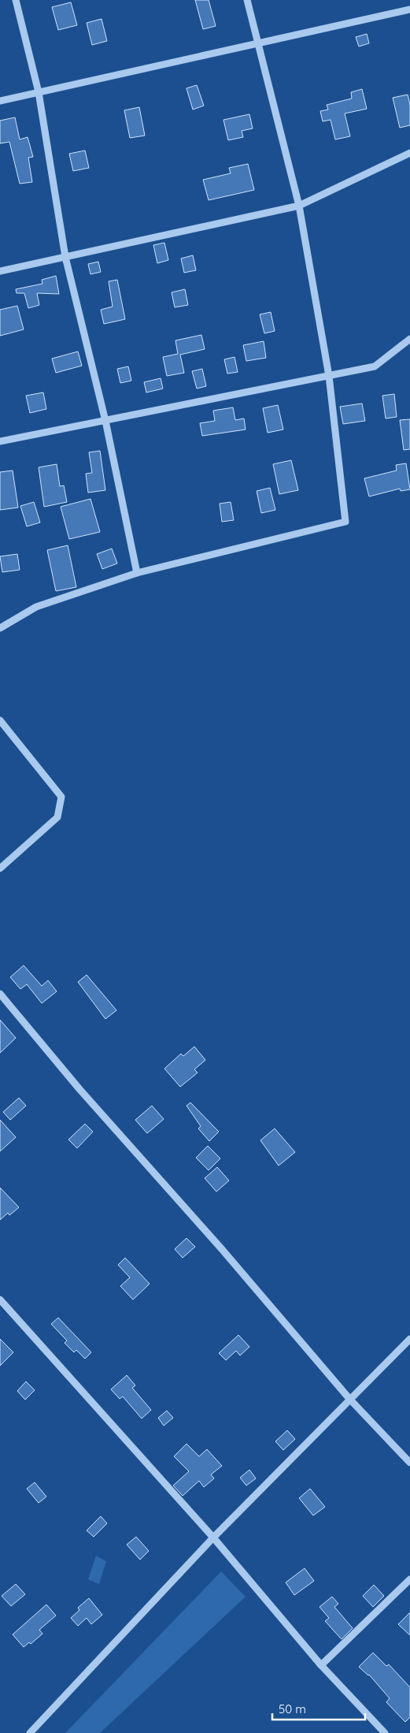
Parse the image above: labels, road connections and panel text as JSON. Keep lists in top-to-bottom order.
{
  "scale_bar": "50 m"
}
